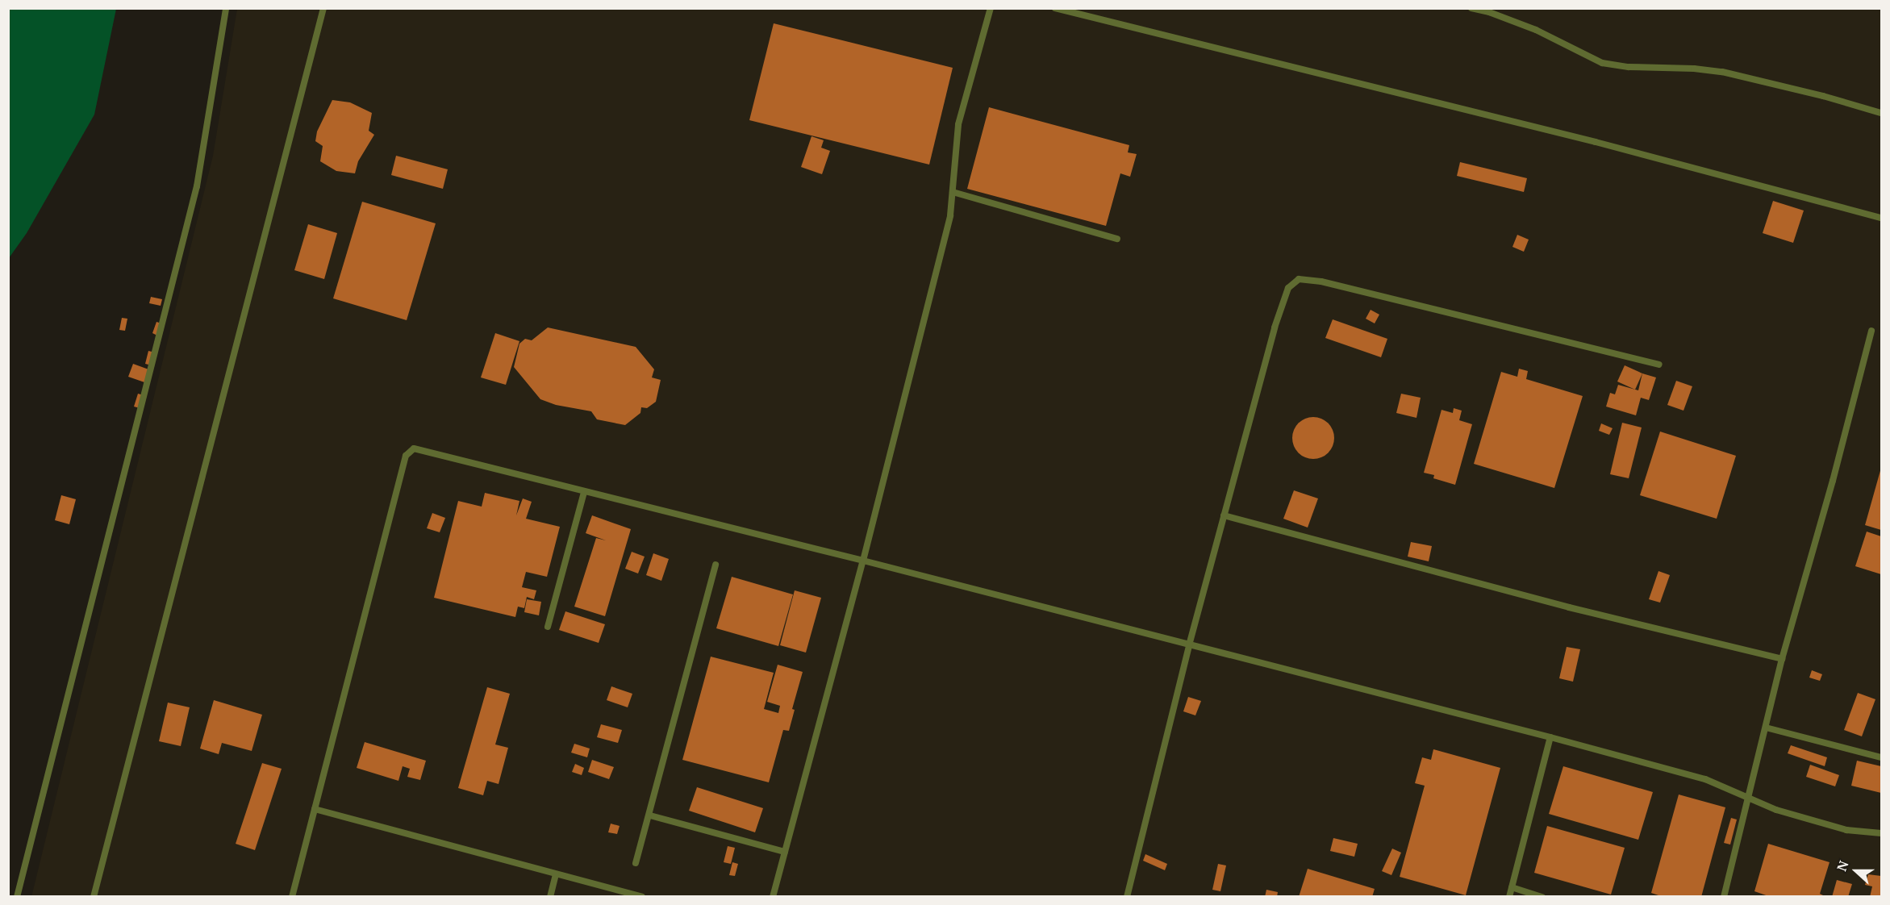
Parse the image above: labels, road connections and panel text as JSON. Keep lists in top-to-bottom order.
{
  "north": "left"
}
